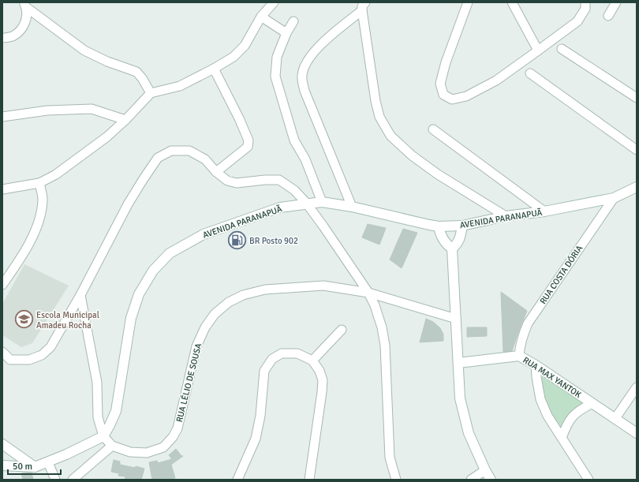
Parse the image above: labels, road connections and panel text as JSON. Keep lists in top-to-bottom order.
{
  "streets": {
    "street": [
      "AVENIDA PARANAPUÃ",
      "RUA COSTA DÓRIA",
      "RUA MAX YANTOK",
      "RUA LÉLIO DE SOUSA"
    ]
  },
  "crossings": [
    ["AVENIDA PARANAPUÃ", "RUA COSTA DÓRIA"],
    ["RUA COSTA DÓRIA", "RUA MAX YANTOK"]
  ],
  "places": {
    "fuel station": ["BR Posto 902"],
    "school or university": ["Escola Municipal Amadeu Rocha"]
  },
  "scale_bar": "50 m"
}
